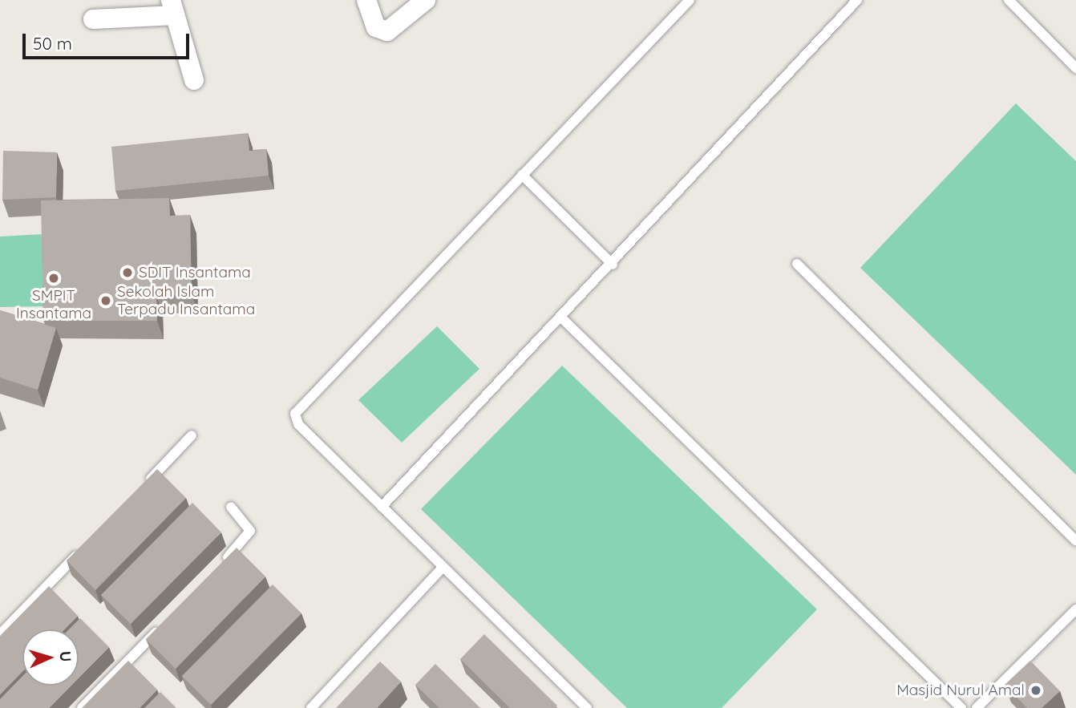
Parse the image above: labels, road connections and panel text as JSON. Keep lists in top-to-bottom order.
{
  "places": [
    "SDIT Insantama",
    "SMPIT Insantama",
    "Sekolah Islam Terpadu Insantama",
    "Masjid Nurul Amal"
  ],
  "scale_bar": "50 m",
  "north": "right"
}
